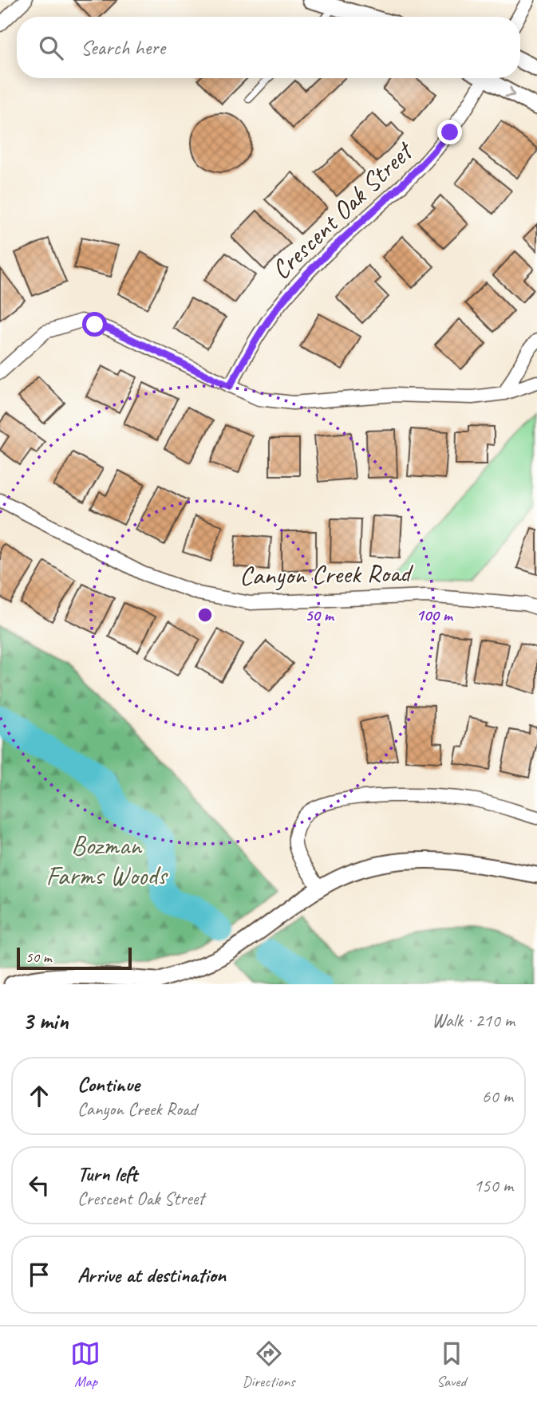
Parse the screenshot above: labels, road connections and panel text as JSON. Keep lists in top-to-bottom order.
{
  "streets": {
    "street": ["Crescent Oak Street", "Canyon Creek Road"]
  },
  "parks": ["Bozman Farms Woods"],
  "scale_bar": "50 m",
  "page": {
    "search": "Search here",
    "scale": "50 m",
    "heading": ["3 min", "Walk · 210 m"],
    "list": [
      ["Continue", "Canyon Creek Road", "60 m"],
      ["Turn left", "Crescent Oak Street", "150 m"],
      "Arrive at destination"
    ],
    "nav": ["Map", "Directions", "Saved"]
  },
  "rings": ["50 m", "100 m"]
}
